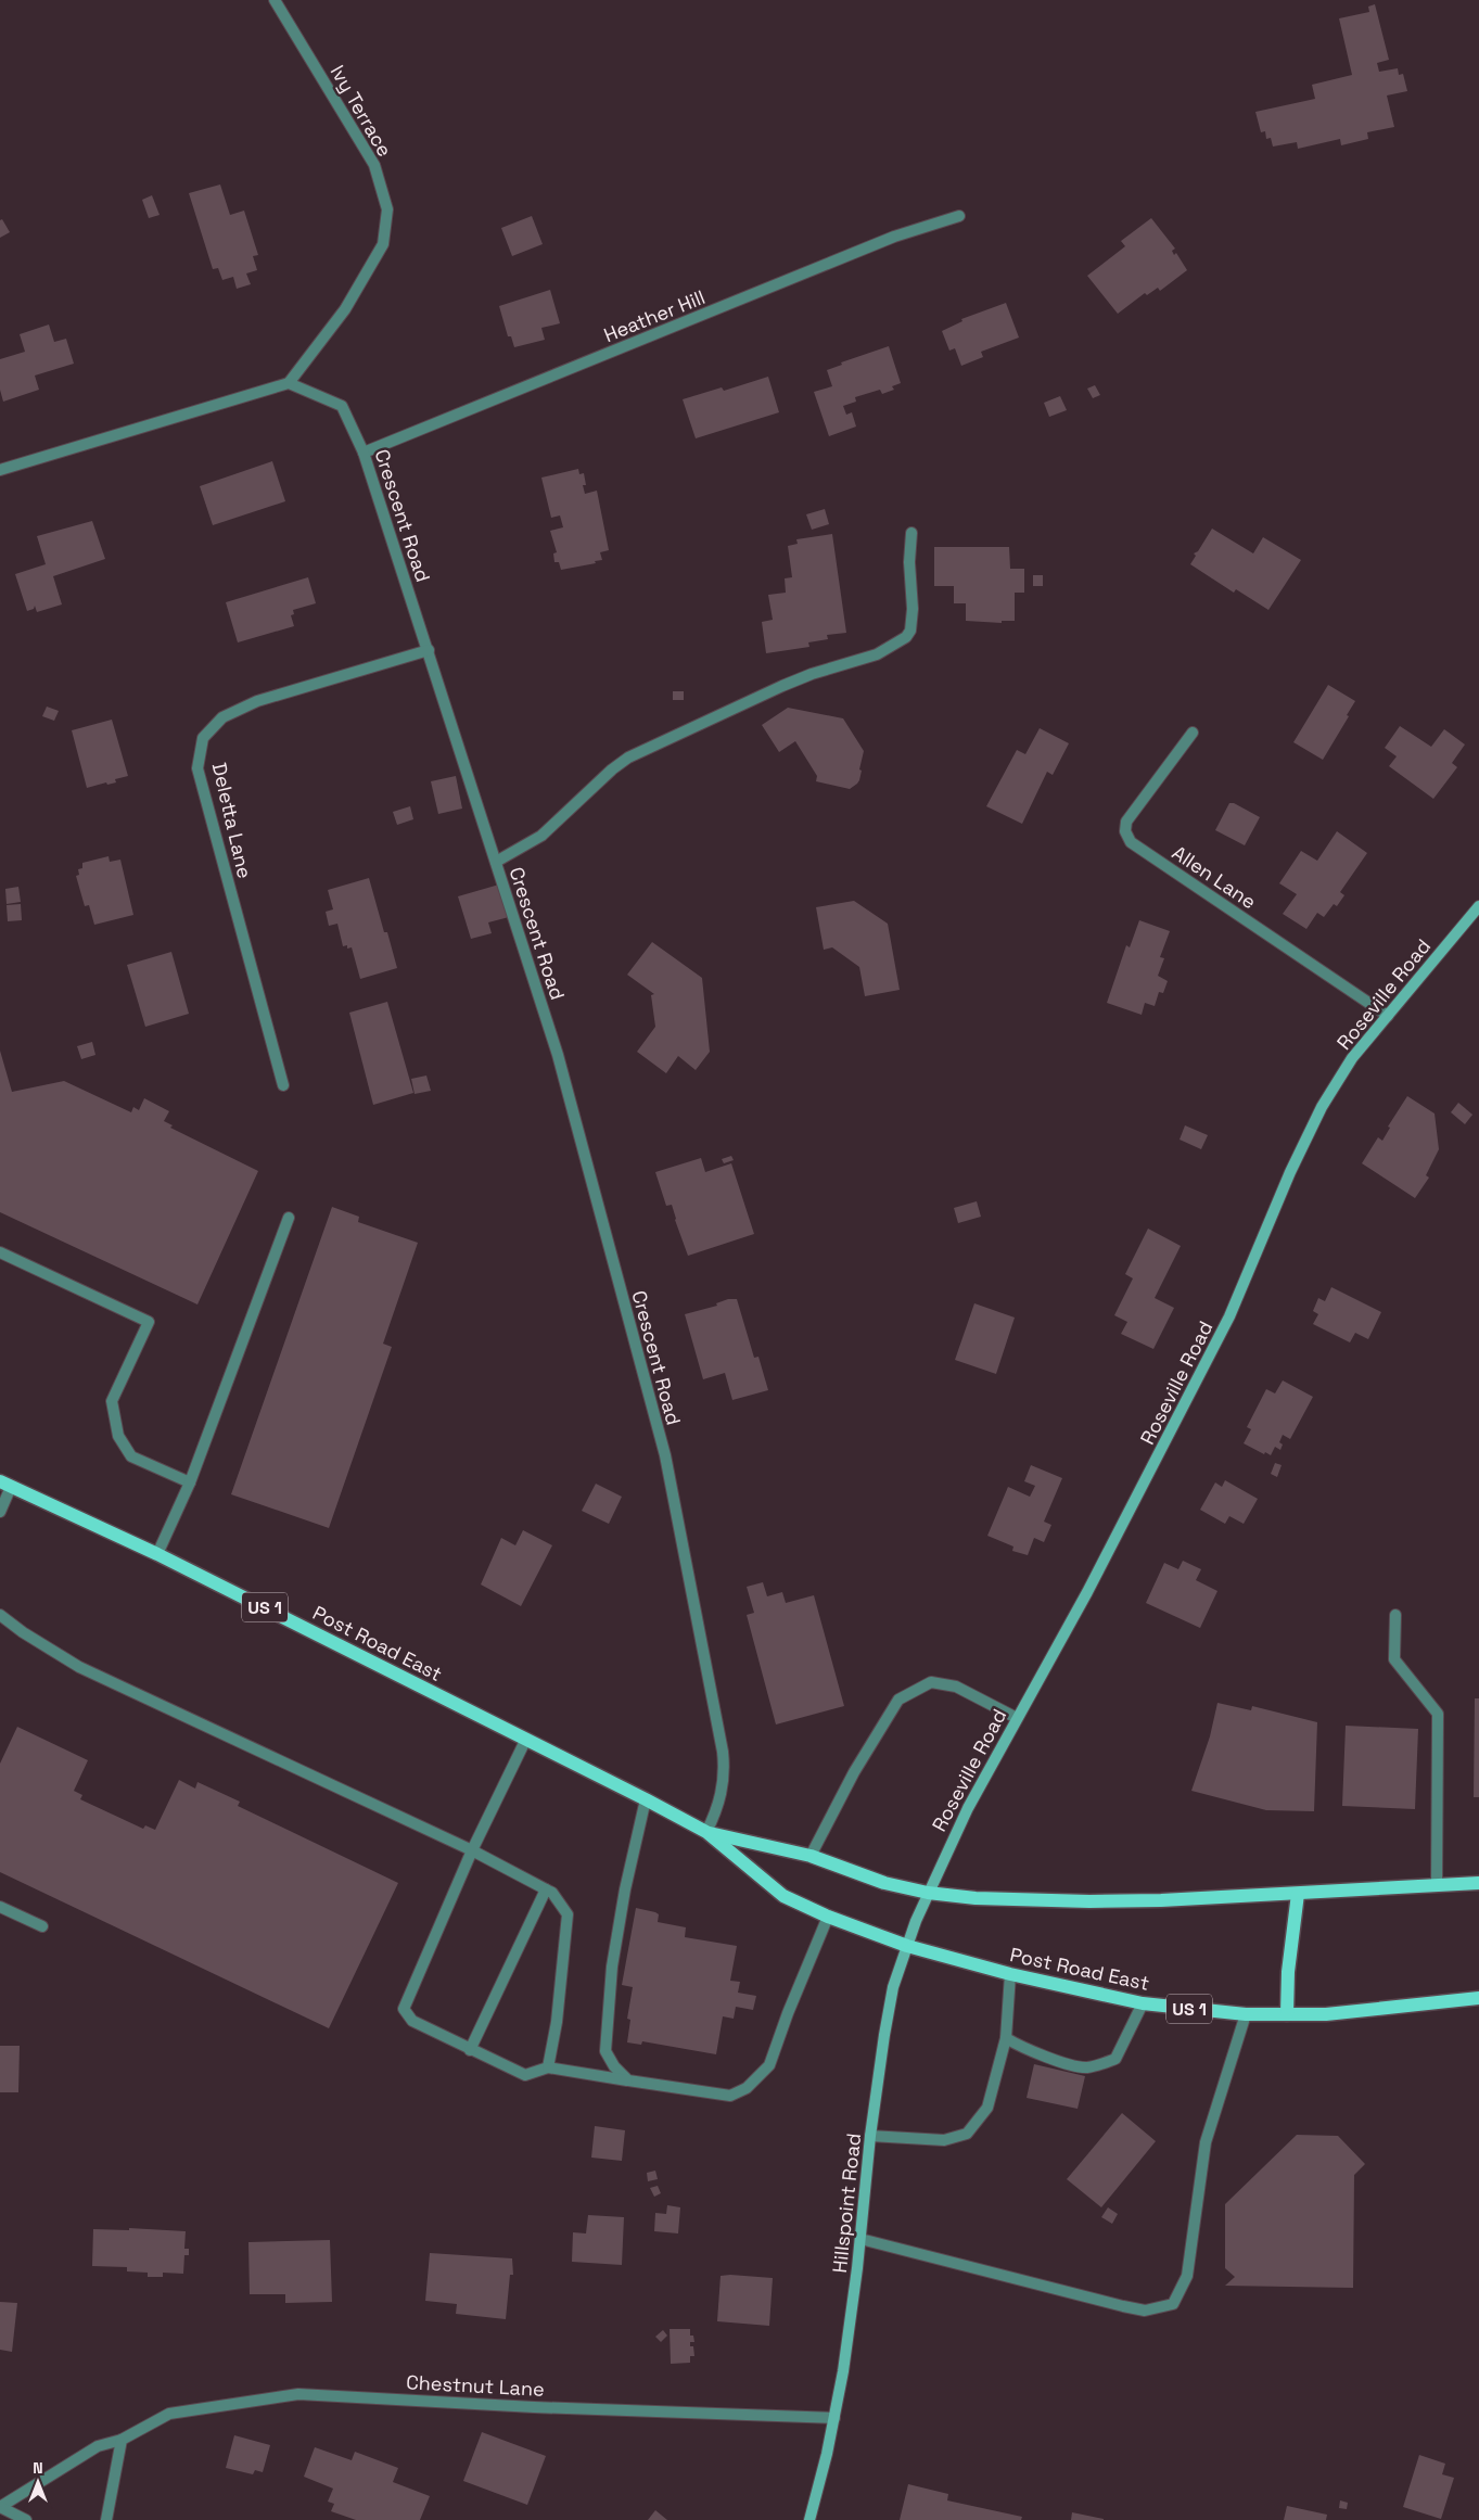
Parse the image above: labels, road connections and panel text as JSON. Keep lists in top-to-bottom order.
{
  "streets": {
    "main road": ["US 1", "Post Road East"],
    "street": [
      "Ivy Terrace",
      "Heather Hill",
      "Crescent Road",
      "Deletta Lane",
      "Allen Lane",
      "Roseville Road",
      "Hillspoint Road",
      "Chestnut Lane"
    ]
  },
  "crossings": [
    ["Ivy Terrace", "Crescent Road"],
    ["Heather Hill", "Crescent Road"],
    ["Crescent Road", "Deletta Lane"],
    ["Crescent Road", "Post Road East"],
    ["Allen Lane", "Roseville Road"],
    ["Roseville Road", "Post Road East"],
    ["Roseville Road", "Hillspoint Road"],
    ["Post Road East", "Hillspoint Road"],
    ["Hillspoint Road", "Chestnut Lane"]
  ],
  "north": "top"
}
